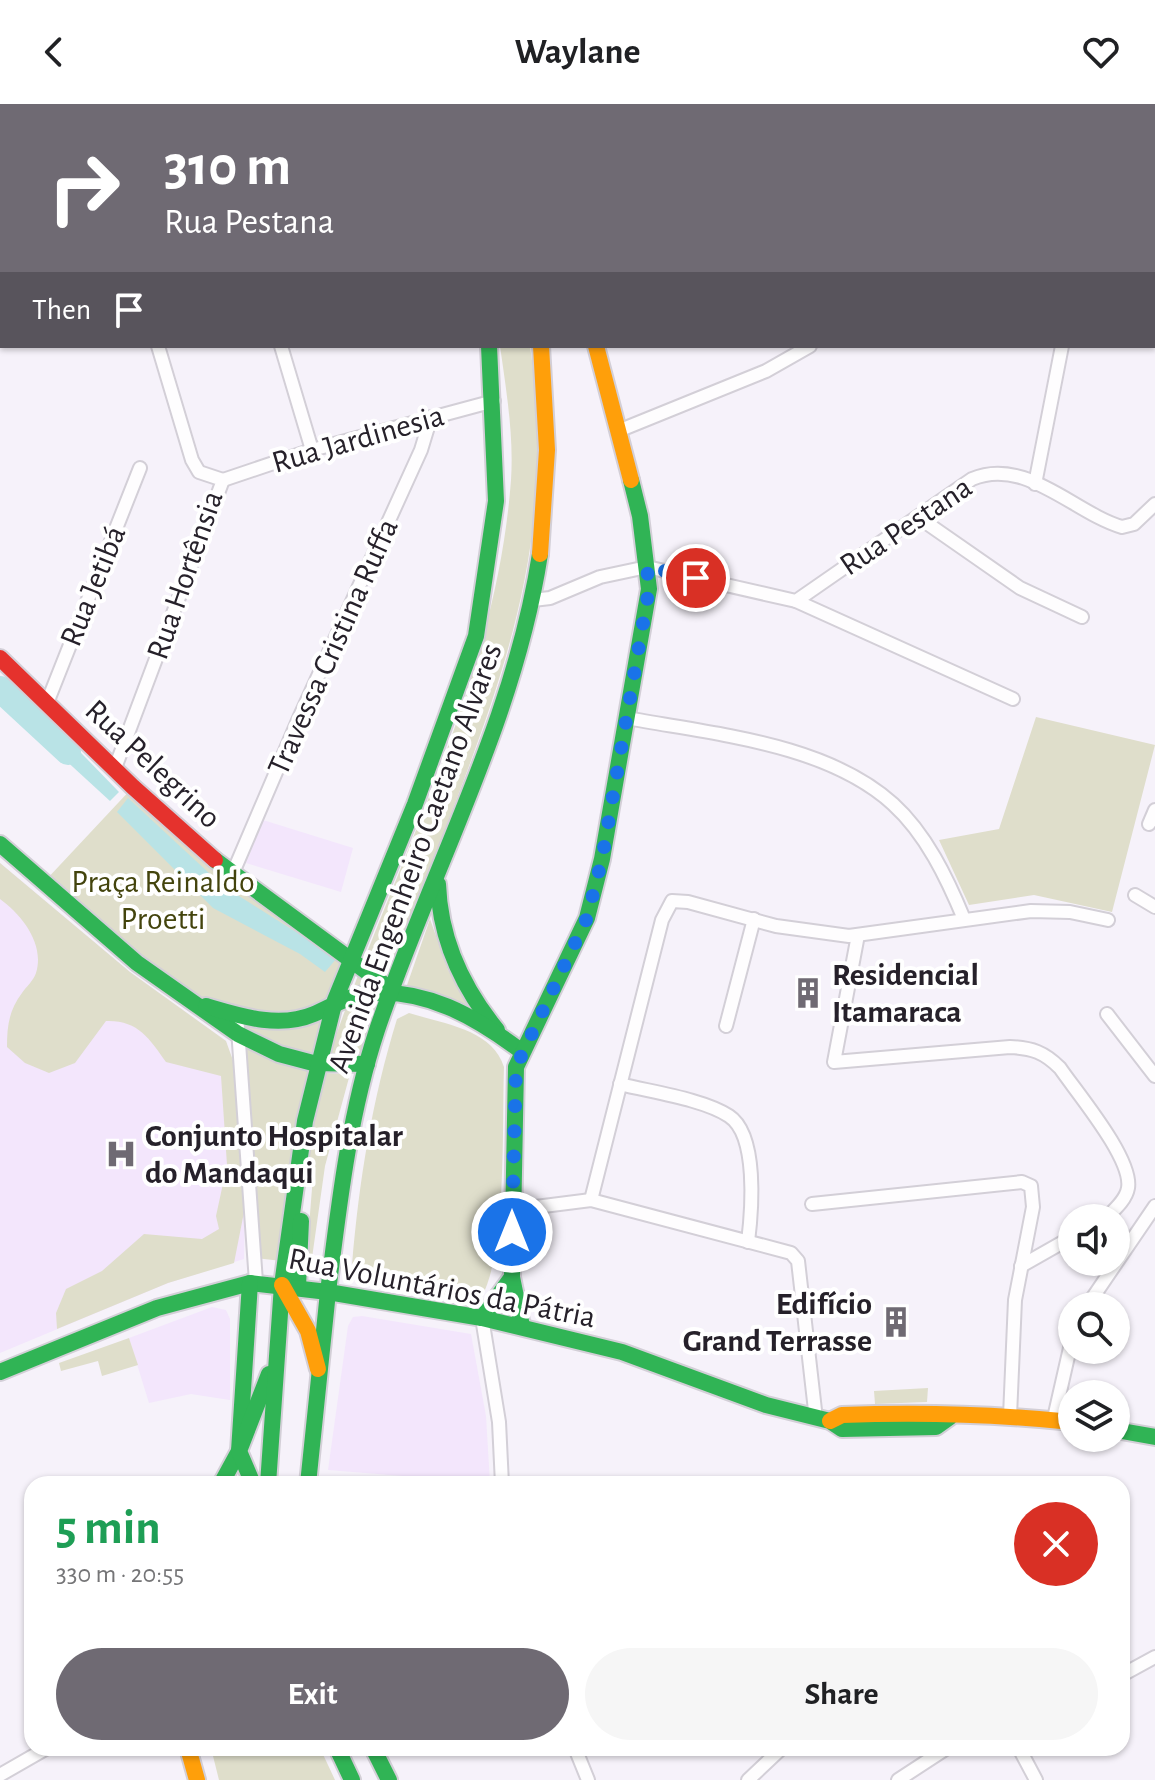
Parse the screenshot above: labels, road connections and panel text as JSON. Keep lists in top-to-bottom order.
{
  "streets": {
    "main road": ["Rua Pelegrino", "Avenida Engenheiro Caetano Alvares", "Rua Voluntários da Pátria"],
    "street": [
      "Rua Jardinesia",
      "Rua Pestana",
      "Rua Hortênsia",
      "Rua Jetibá",
      "Travessa Cristina Ruffa"
    ]
  },
  "crossings": [
    ["Rua Jardinesia", "Rua Hortênsia"],
    ["Rua Jardinesia", "Travessa Cristina Ruffa"],
    ["Rua Jardinesia", "Avenida Engenheiro Caetano Alvares"],
    ["Rua Hortênsia", "Rua Pelegrino"],
    ["Rua Jetibá", "Rua Pelegrino"],
    ["Travessa Cristina Ruffa", "Rua Pelegrino"],
    ["Rua Pelegrino", "Avenida Engenheiro Caetano Alvares"],
    ["Avenida Engenheiro Caetano Alvares", "Rua Voluntários da Pátria"]
  ],
  "parks": ["Praça Reinaldo Proetti"],
  "places": {
    "building": ["Residencial Itamaraca", "Edifício Grand Terrasse"],
    "hospital": ["Conjunto Hospitalar do Mandaqui"]
  },
  "page": {
    "header": "Waylane",
    "turn": ["310 m", "Rua Pestana"],
    "then": "Then",
    "heading": ["5 min", "330 m · 20:55"],
    "buttons": ["Exit", "Share"]
  }
}
